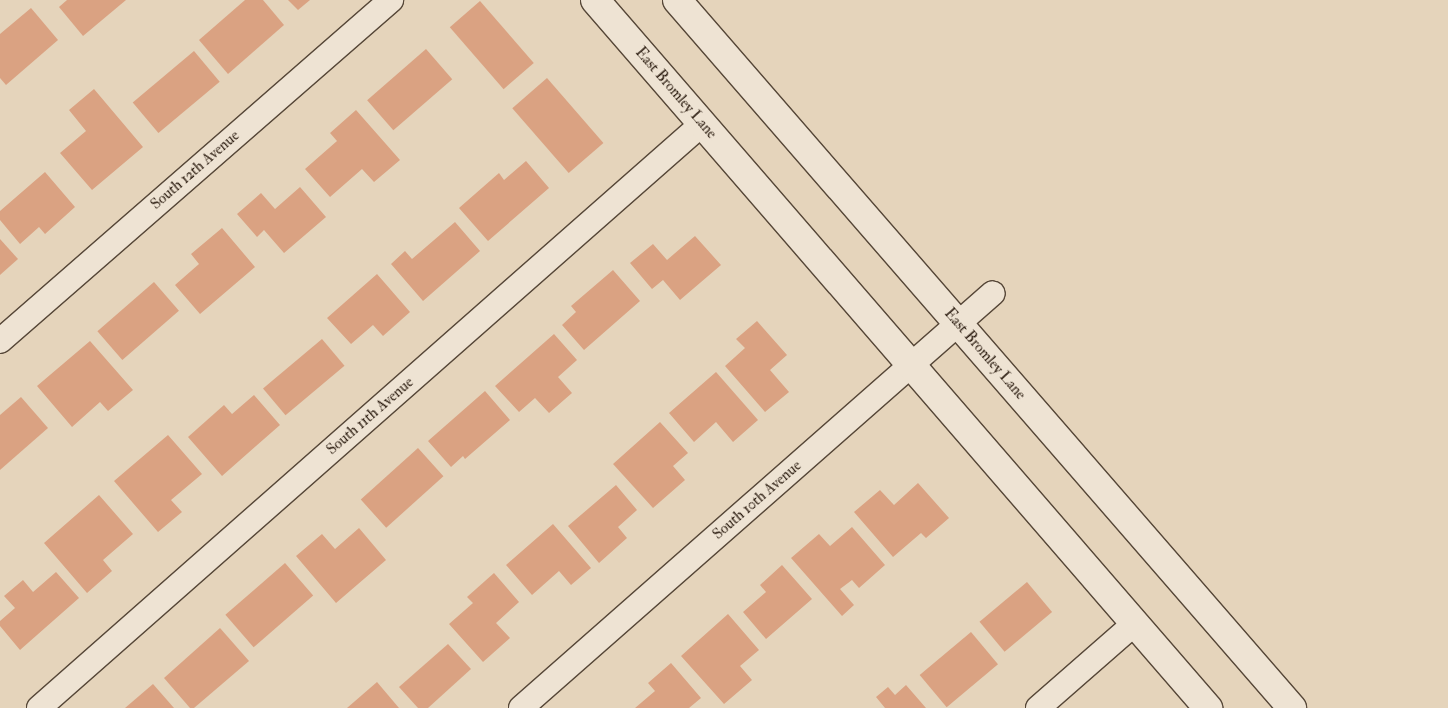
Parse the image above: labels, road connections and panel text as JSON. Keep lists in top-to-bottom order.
{
  "streets": {
    "main road": ["East Bromley Lane"],
    "street": ["South 12th Avenue", "South 11th Avenue", "South 10th Avenue"]
  },
  "crossings": [
    ["East Bromley Lane", "South 11th Avenue"],
    ["East Bromley Lane", "South 10th Avenue"]
  ]
}
